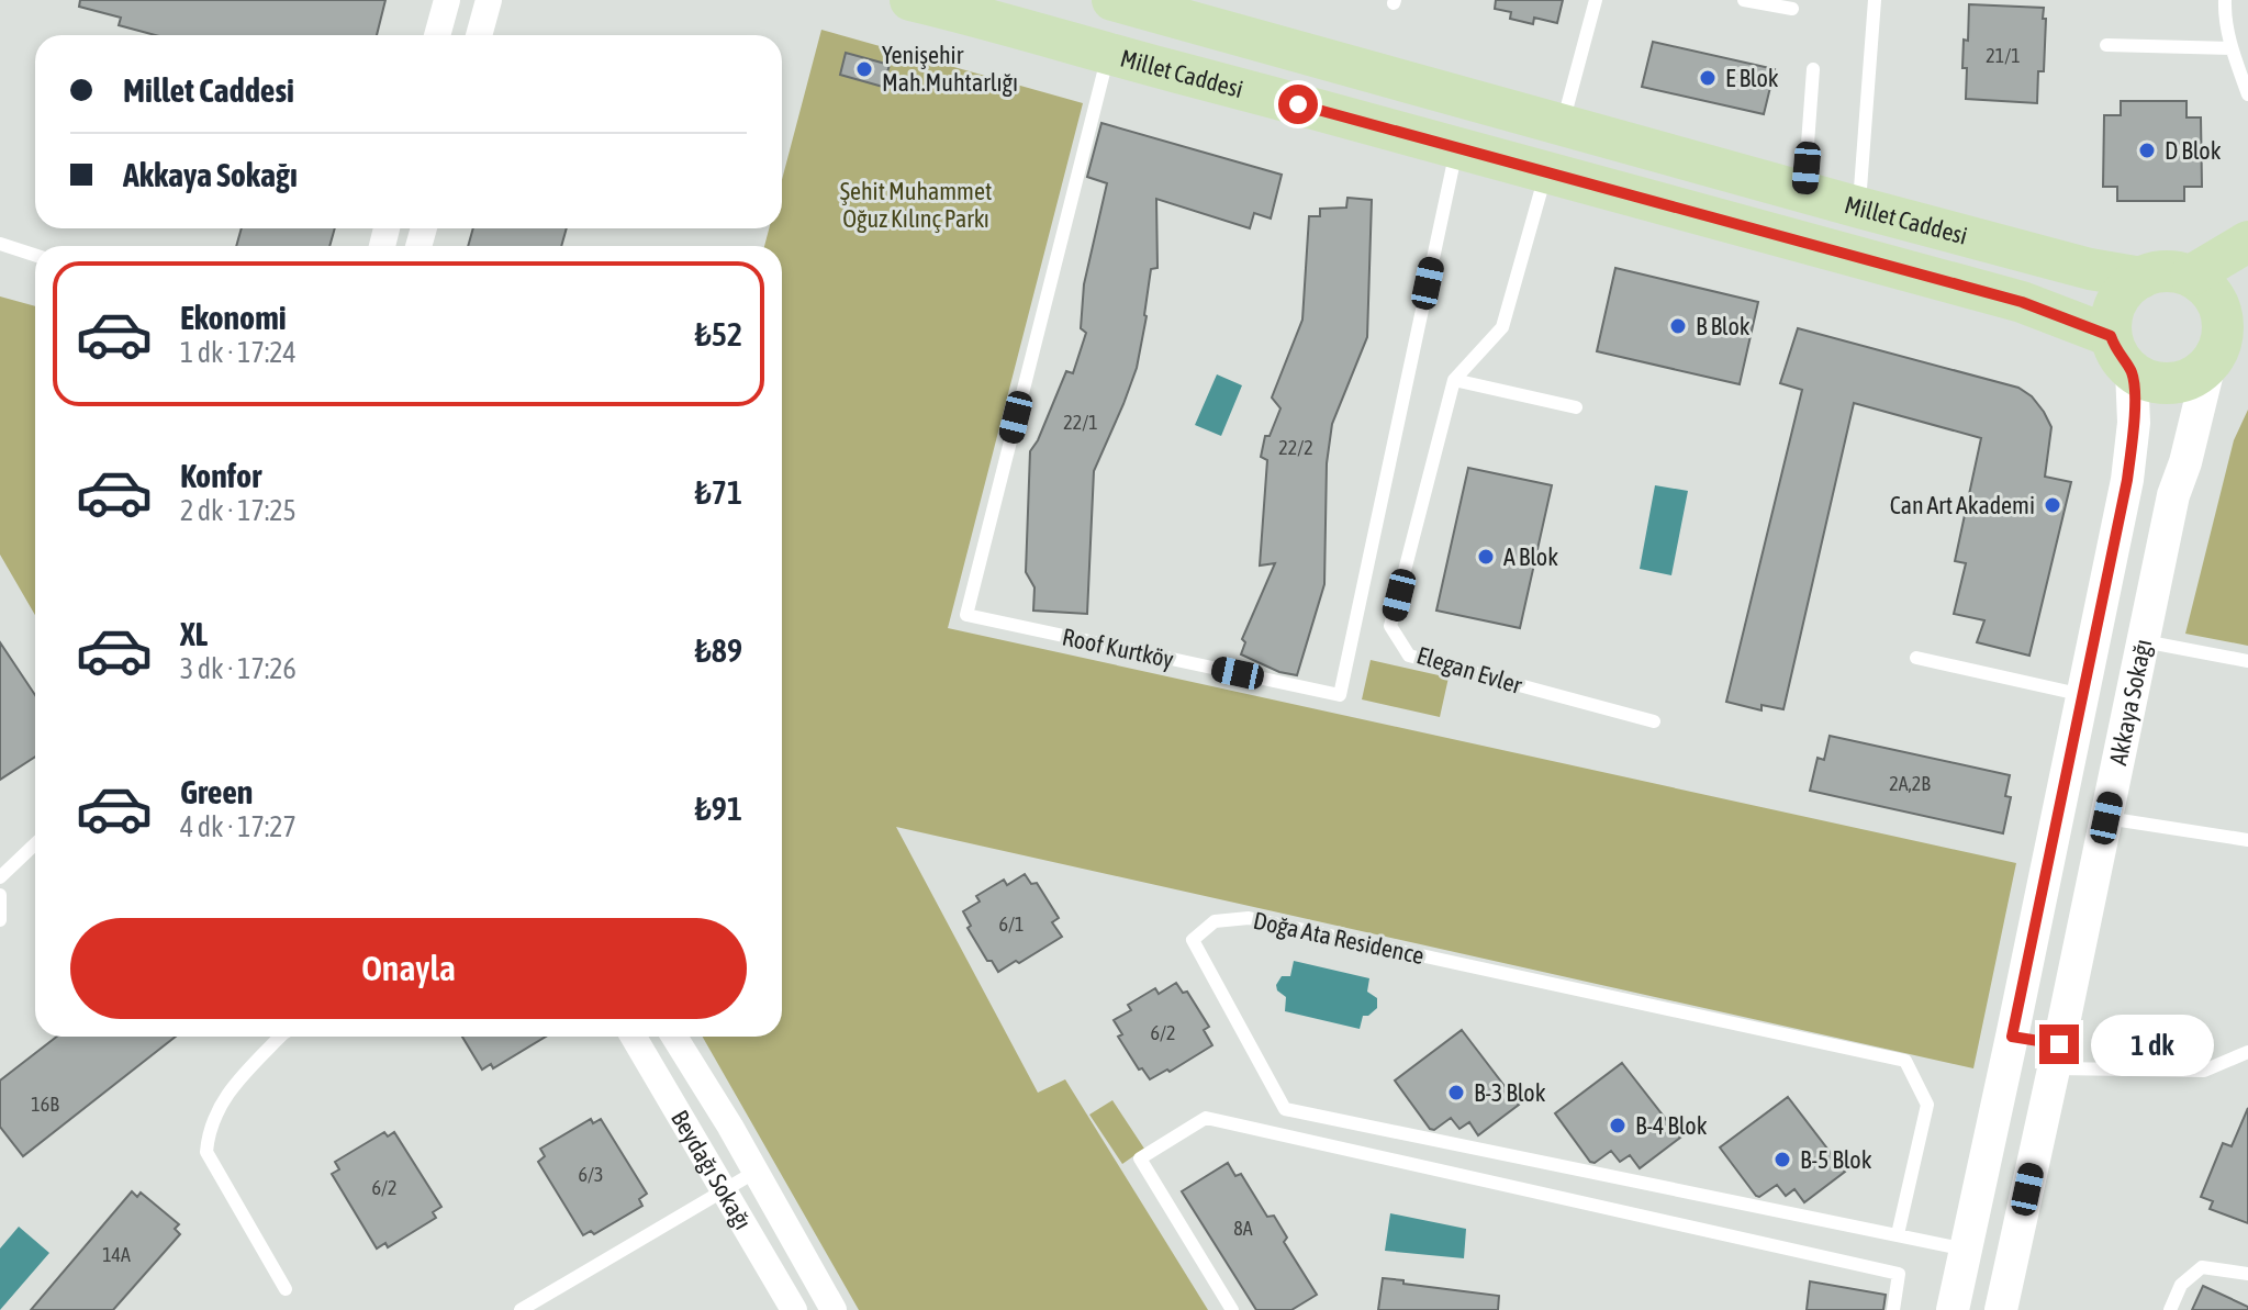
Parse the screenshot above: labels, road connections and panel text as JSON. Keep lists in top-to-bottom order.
{
  "streets": {
    "main road": ["Millet Caddesi"],
    "street": ["Akkaya Sokağı", "Beydağı Sokağı"],
    "lane": ["Roof Kurtköy", "Elegan Evler", "Doğa Ata Residence"]
  },
  "crossings": [
    ["Millet Caddesi", "Roof Kurtköy"],
    ["Millet Caddesi", "Elegan Evler"],
    ["Millet Caddesi", "Akkaya Sokağı"],
    ["Akkaya Sokağı", "Doğa Ata Residence"]
  ],
  "parks": ["Şehit Muhammet Oğuz Kılınç Parkı"],
  "places": [
    "Yenişehir Mah.Muhtarlığı",
    "E Blok",
    "D Blok",
    "B Blok",
    "Can Art Akademi",
    "A Blok",
    "B-3 Blok",
    "B-4 Blok",
    "B-5 Blok"
  ],
  "house_numbers": [
    "21/1",
    "22/1",
    "22/2",
    "2A,2B",
    "6/1",
    "6/2",
    "16B",
    "6/3",
    "6/2",
    "8A",
    "14A"
  ],
  "page": {
    "banner": ["Millet Caddesi", "Akkaya Sokağı"],
    "list": [
      {
        "name": "Ekonomi",
        "note": "1 dk · 17:24",
        "value": "₺52"
      },
      {
        "name": "Konfor",
        "note": "2 dk · 17:25",
        "value": "₺71"
      },
      {
        "name": "XL",
        "note": "3 dk · 17:26",
        "value": "₺89"
      },
      {
        "name": "Green",
        "note": "4 dk · 17:27",
        "value": "₺91"
      }
    ],
    "buttons": "Onayla",
    "bubble": "1 dk"
  }
}
